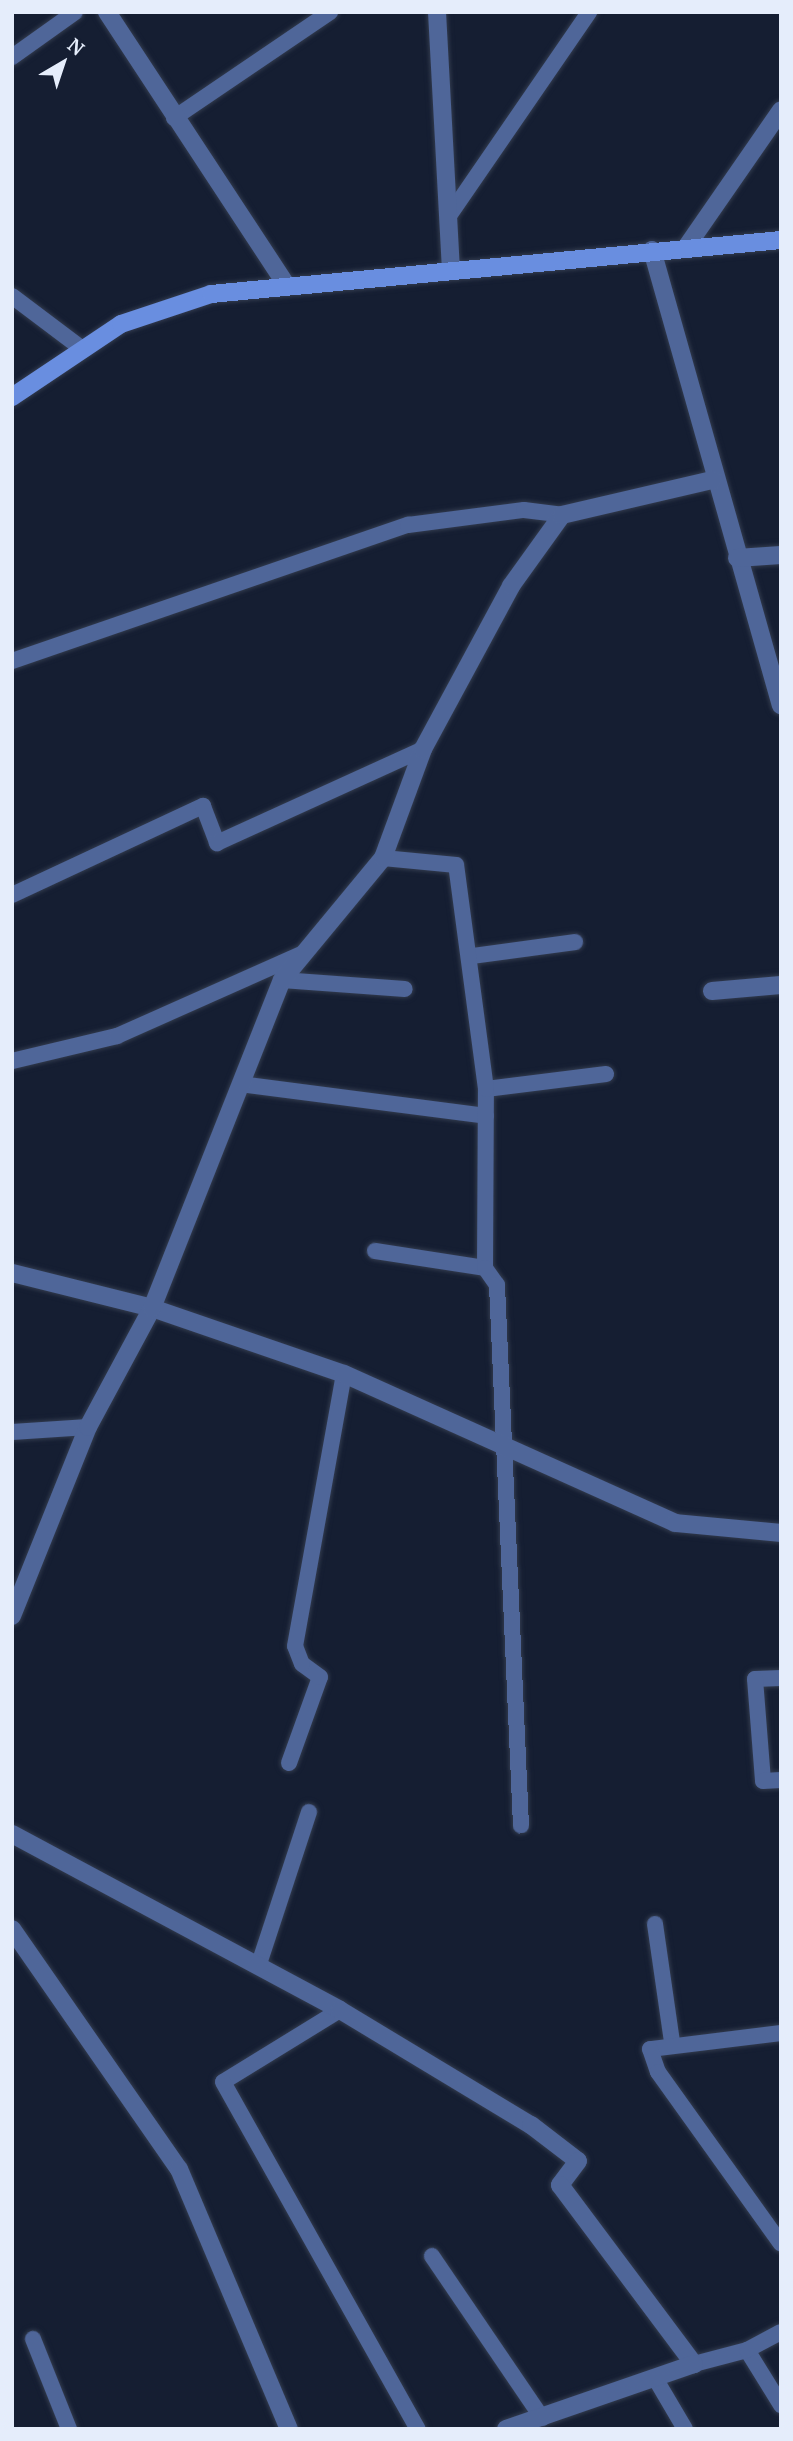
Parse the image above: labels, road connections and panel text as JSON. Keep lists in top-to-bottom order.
{
  "north": "top right"
}
